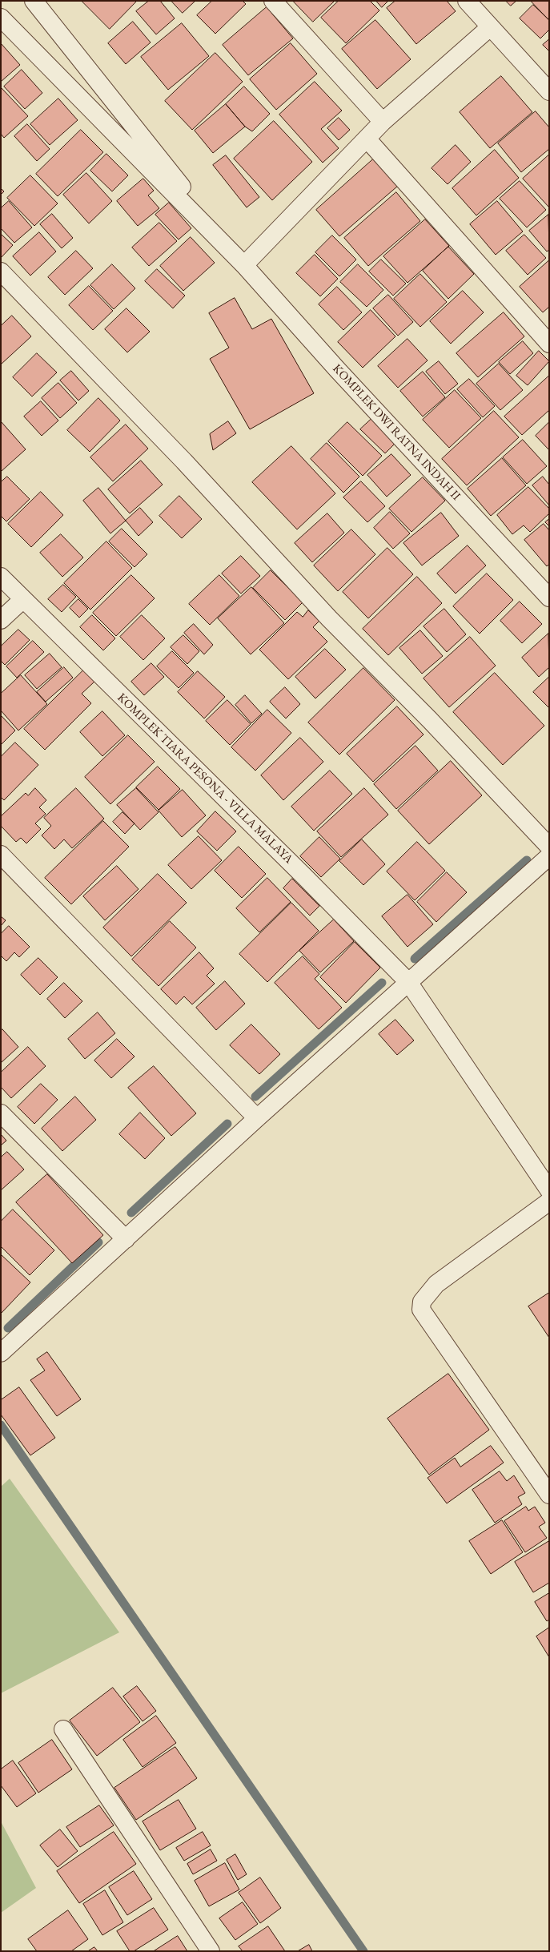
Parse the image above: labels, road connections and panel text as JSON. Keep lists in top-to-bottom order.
{
  "streets": {
    "street": ["KOMPLEK DWI RATNA INDAH II", "KOMPLEK TIARA PESONA - VILLA MALAYA"]
  }
}
